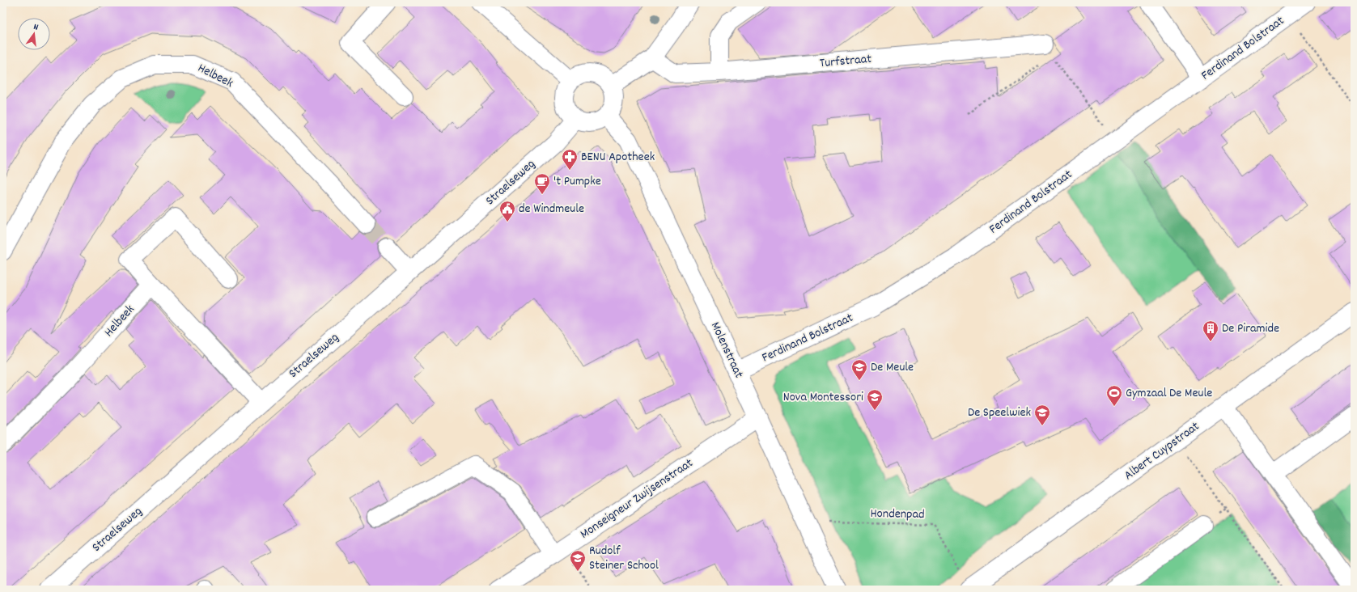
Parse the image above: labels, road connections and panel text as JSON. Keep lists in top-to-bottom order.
{
  "streets": {
    "street": [
      "Ferdinand Bolstraat",
      "Turfstraat",
      "Helbeek",
      "Straelseweg",
      "Molenstraat",
      "Albert Cuypstraat",
      "Monseigneur Zwijsenstraat"
    ],
    "path": ["Hondenpad"]
  },
  "crossings": [
    ["Ferdinand Bolstraat", "Molenstraat"],
    ["Straelseweg", "Molenstraat"],
    ["Molenstraat", "Monseigneur Zwijsenstraat"],
    ["Molenstraat", "Hondenpad"],
    ["Albert Cuypstraat", "Hondenpad"]
  ],
  "places": {
    "pharmacy": ["BENU Apotheek"],
    "cafe": ["'t Pumpke"],
    "public building": ["de Windmeule"],
    "building": ["De Piramide"],
    "school or university": [
      "De Meule",
      "Nova Montessori",
      "De Speelwiek",
      "Rudolf Steiner School"
    ],
    "sports": ["Gymzaal De Meule"]
  },
  "north": "top"
}
